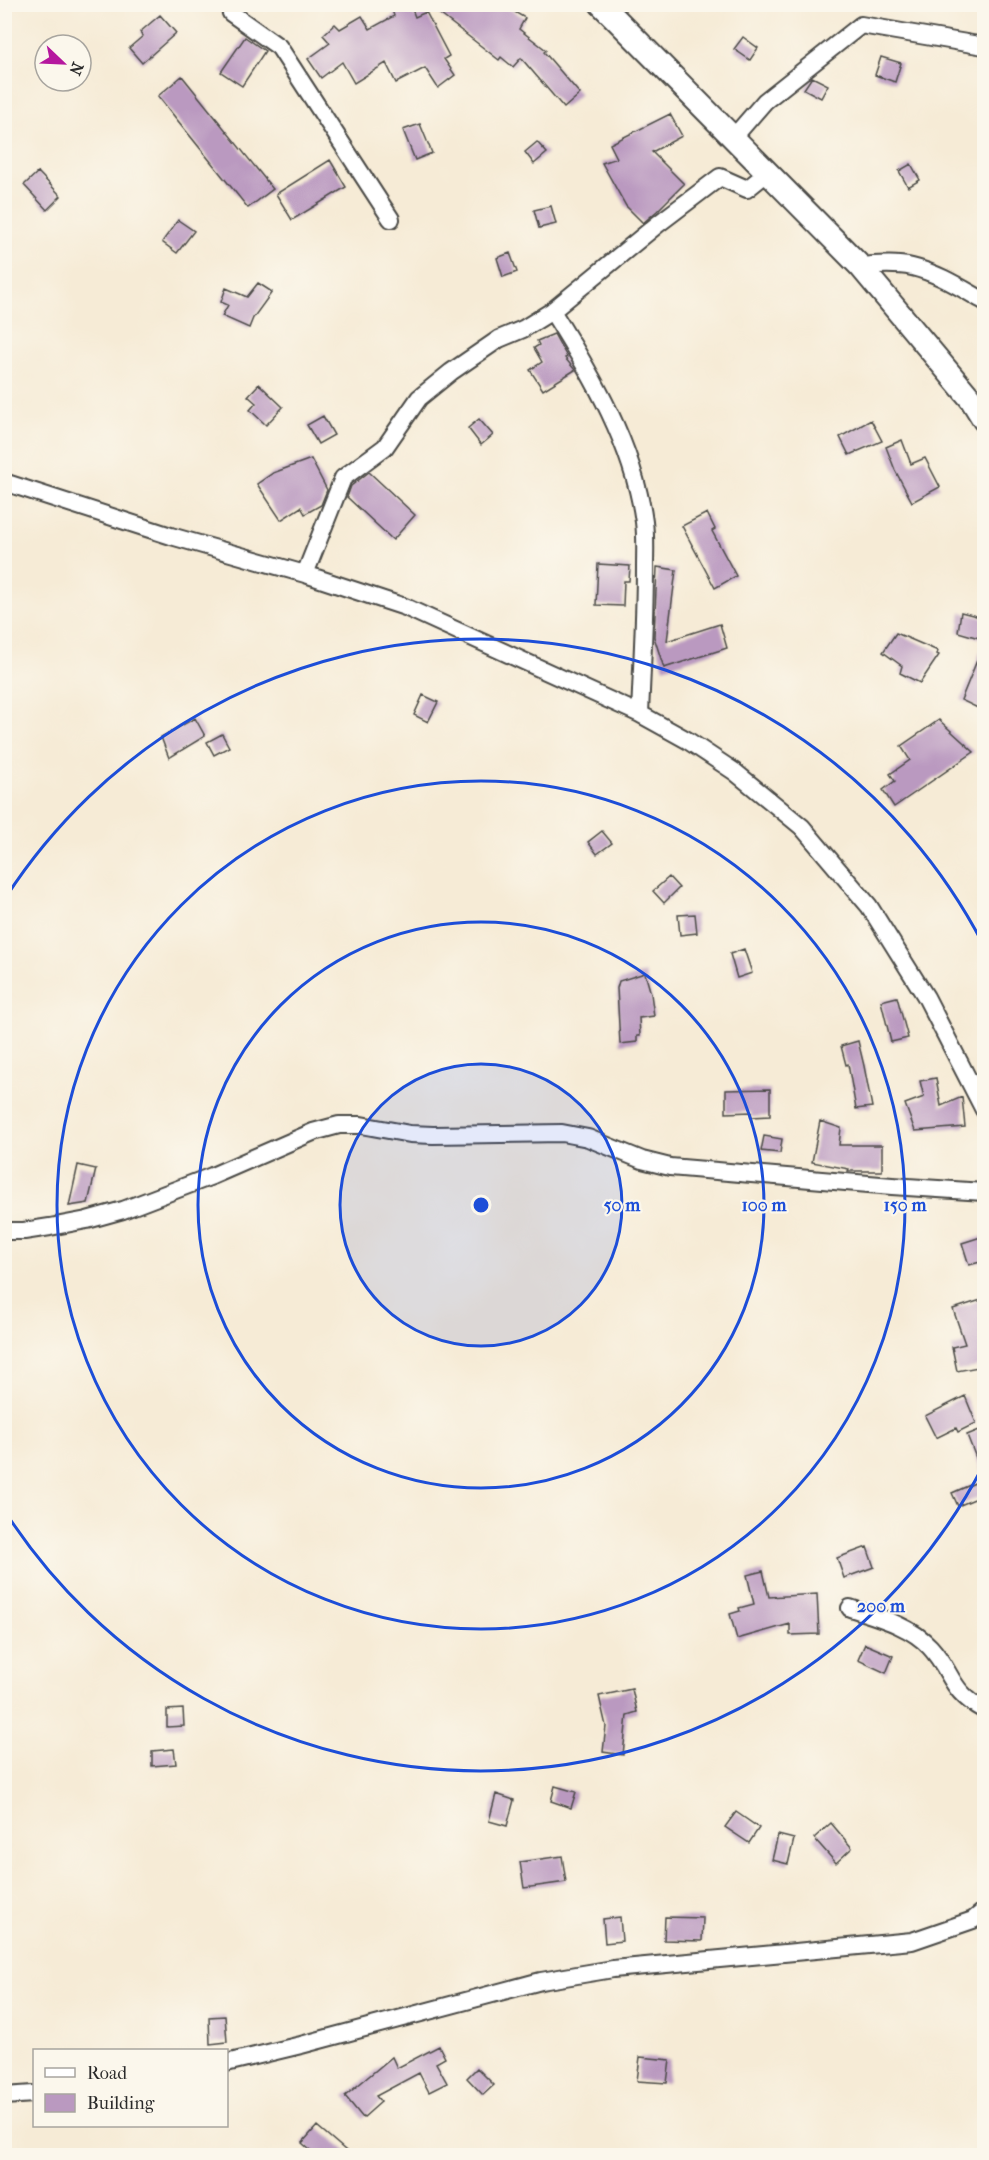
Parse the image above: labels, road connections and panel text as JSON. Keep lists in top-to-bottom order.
{
  "legend": ["Road", "Building"],
  "north": "bottom right",
  "rings": [
    "50 m",
    "100 m",
    "150 m",
    "200 m"
  ]
}
